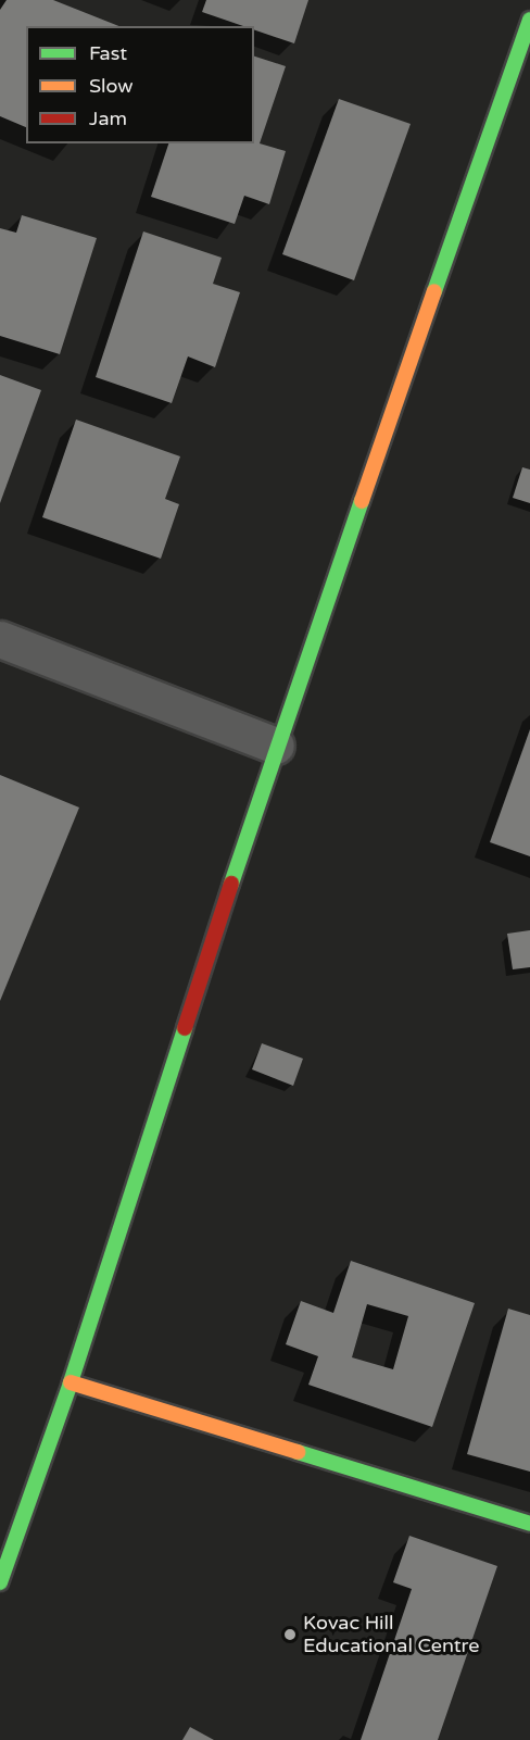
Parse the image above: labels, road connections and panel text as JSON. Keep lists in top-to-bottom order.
{
  "places": ["Kovac Hill Educational Centre"],
  "legend": ["Fast", "Slow", "Jam"]
}
